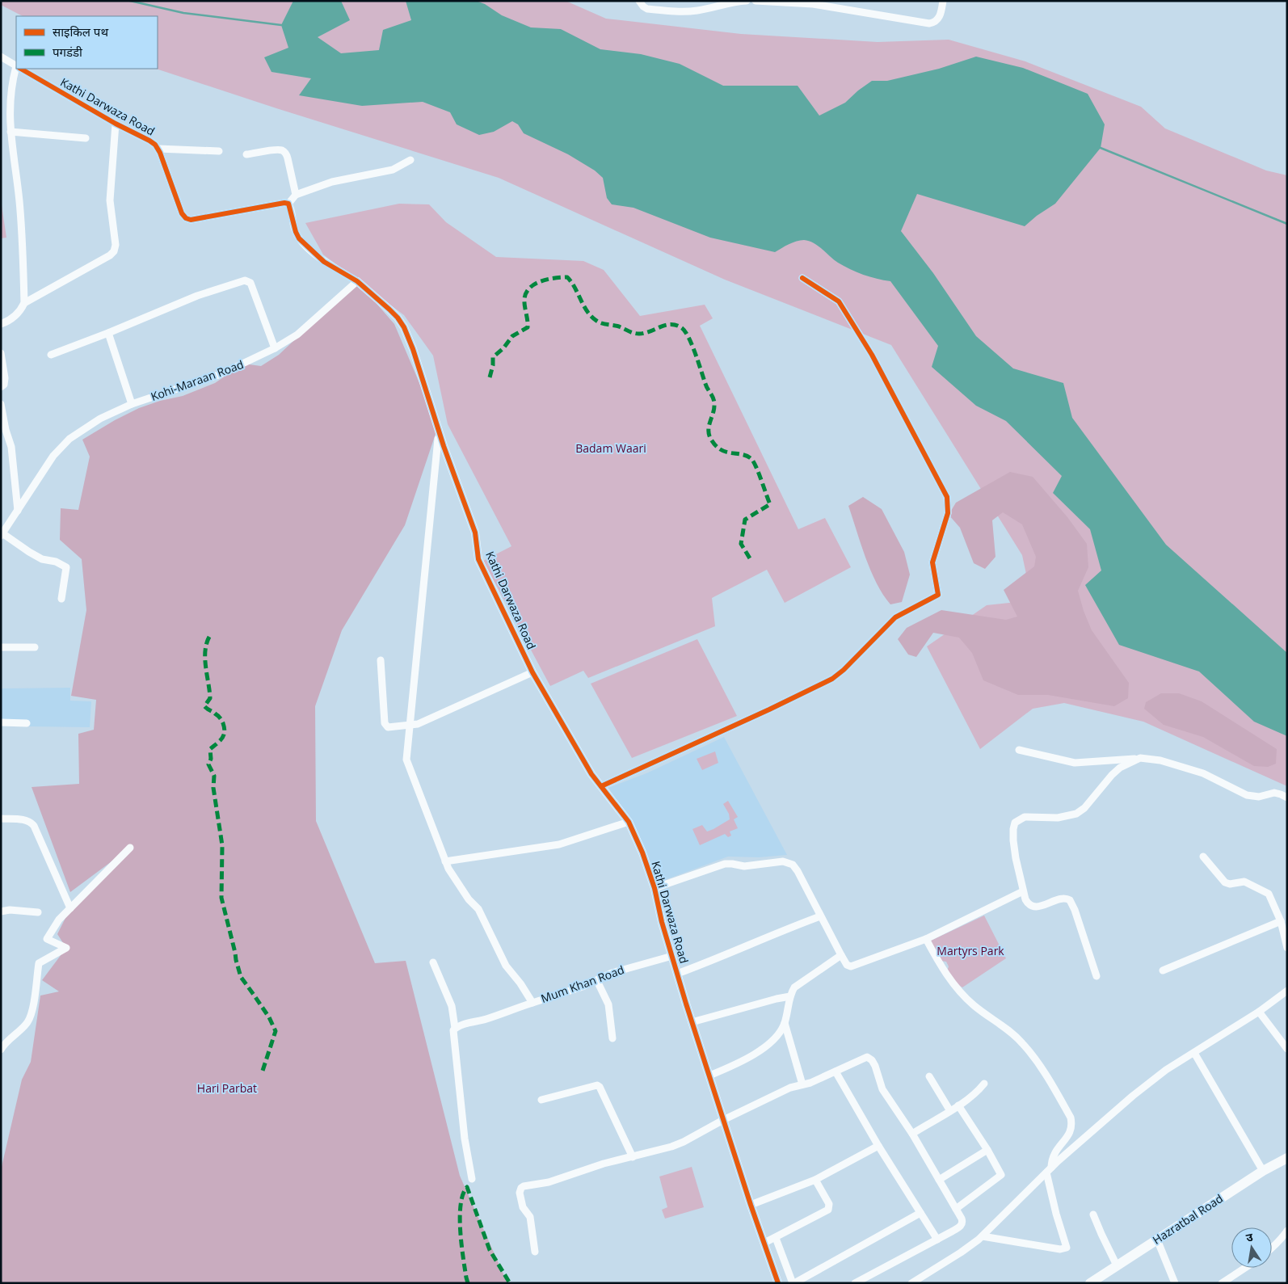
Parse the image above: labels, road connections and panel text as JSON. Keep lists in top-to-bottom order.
{
  "streets": {
    "main road": ["Hazratbal Road"],
    "street": ["Kathi Darwaza Road", "Kohi-Maraan Road", "Mum Khan Road"]
  },
  "crossings": [
    ["Kathi Darwaza Road", "Kohi-Maraan Road"],
    ["Kathi Darwaza Road", "Mum Khan Road"]
  ],
  "parks": ["Badam Waari", "Martyrs Park", "Hari Parbat"],
  "legend": ["साइकिल पथ", "पगडंडी"],
  "north": "top"
}
